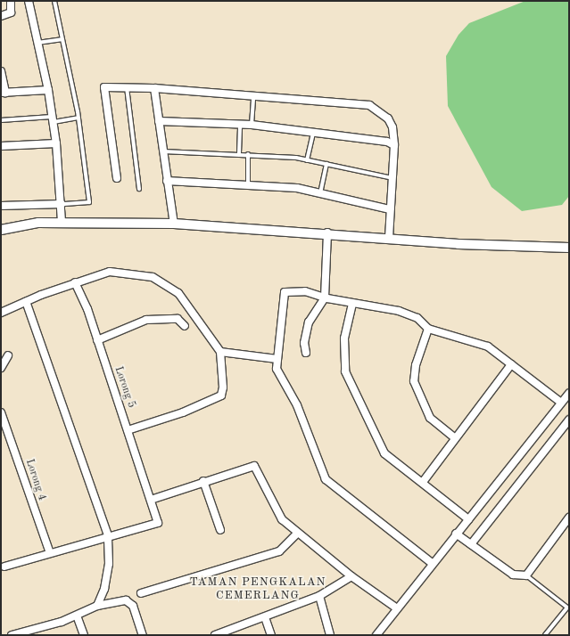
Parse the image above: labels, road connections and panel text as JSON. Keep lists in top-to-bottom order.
{
  "streets": {
    "street": ["Lorong 5", "Lorong 4"]
  },
  "districts": ["TAMAN PENGKALAN CEMERLANG"]
}
